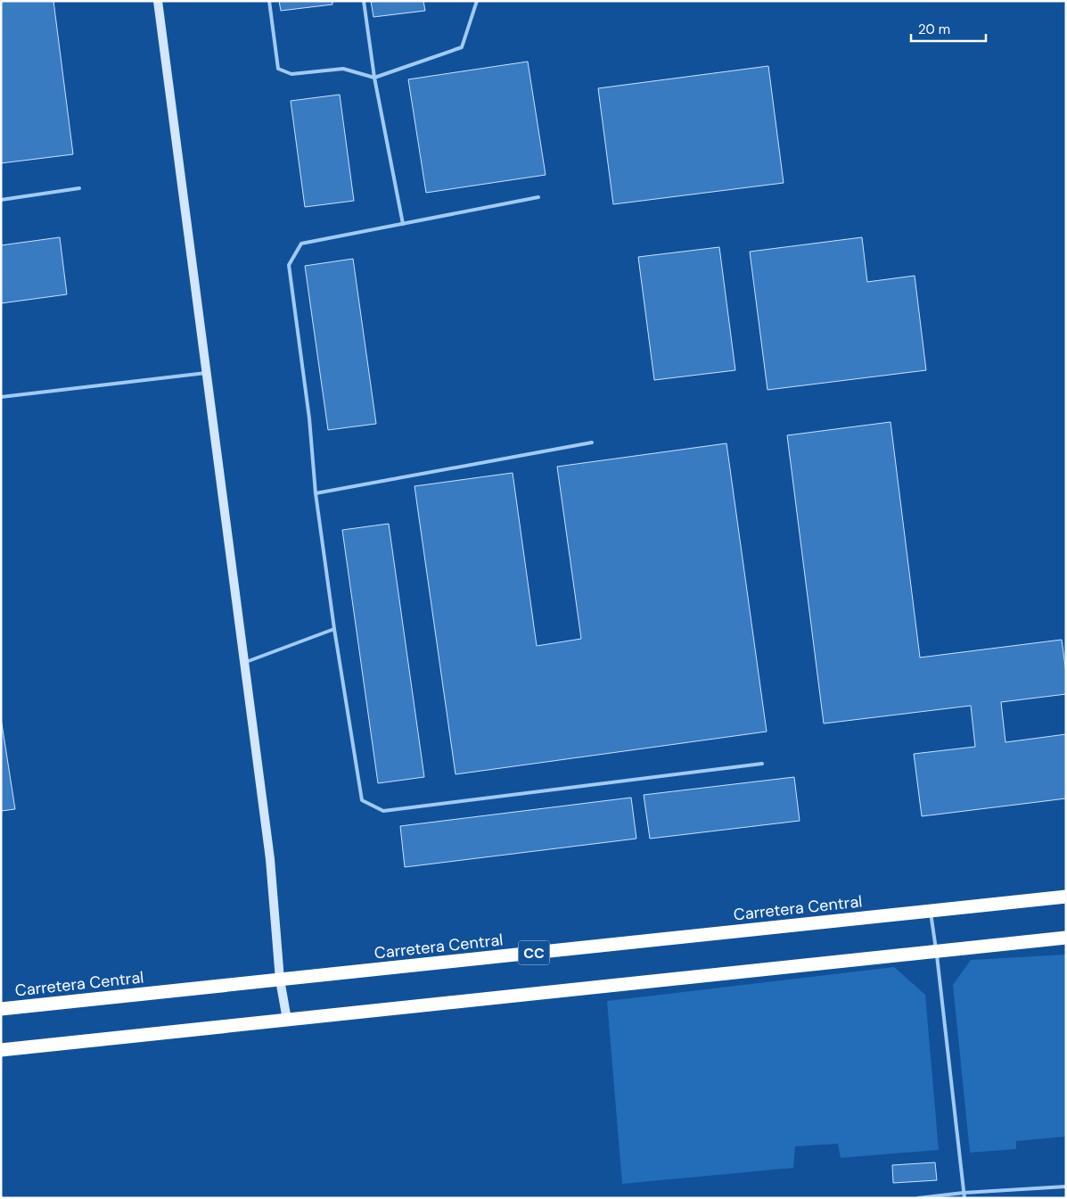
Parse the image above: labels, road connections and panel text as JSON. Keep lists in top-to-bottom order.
{
  "streets": {
    "highway": ["Carretera Central", "CC"]
  },
  "scale_bar": "20 m"
}
